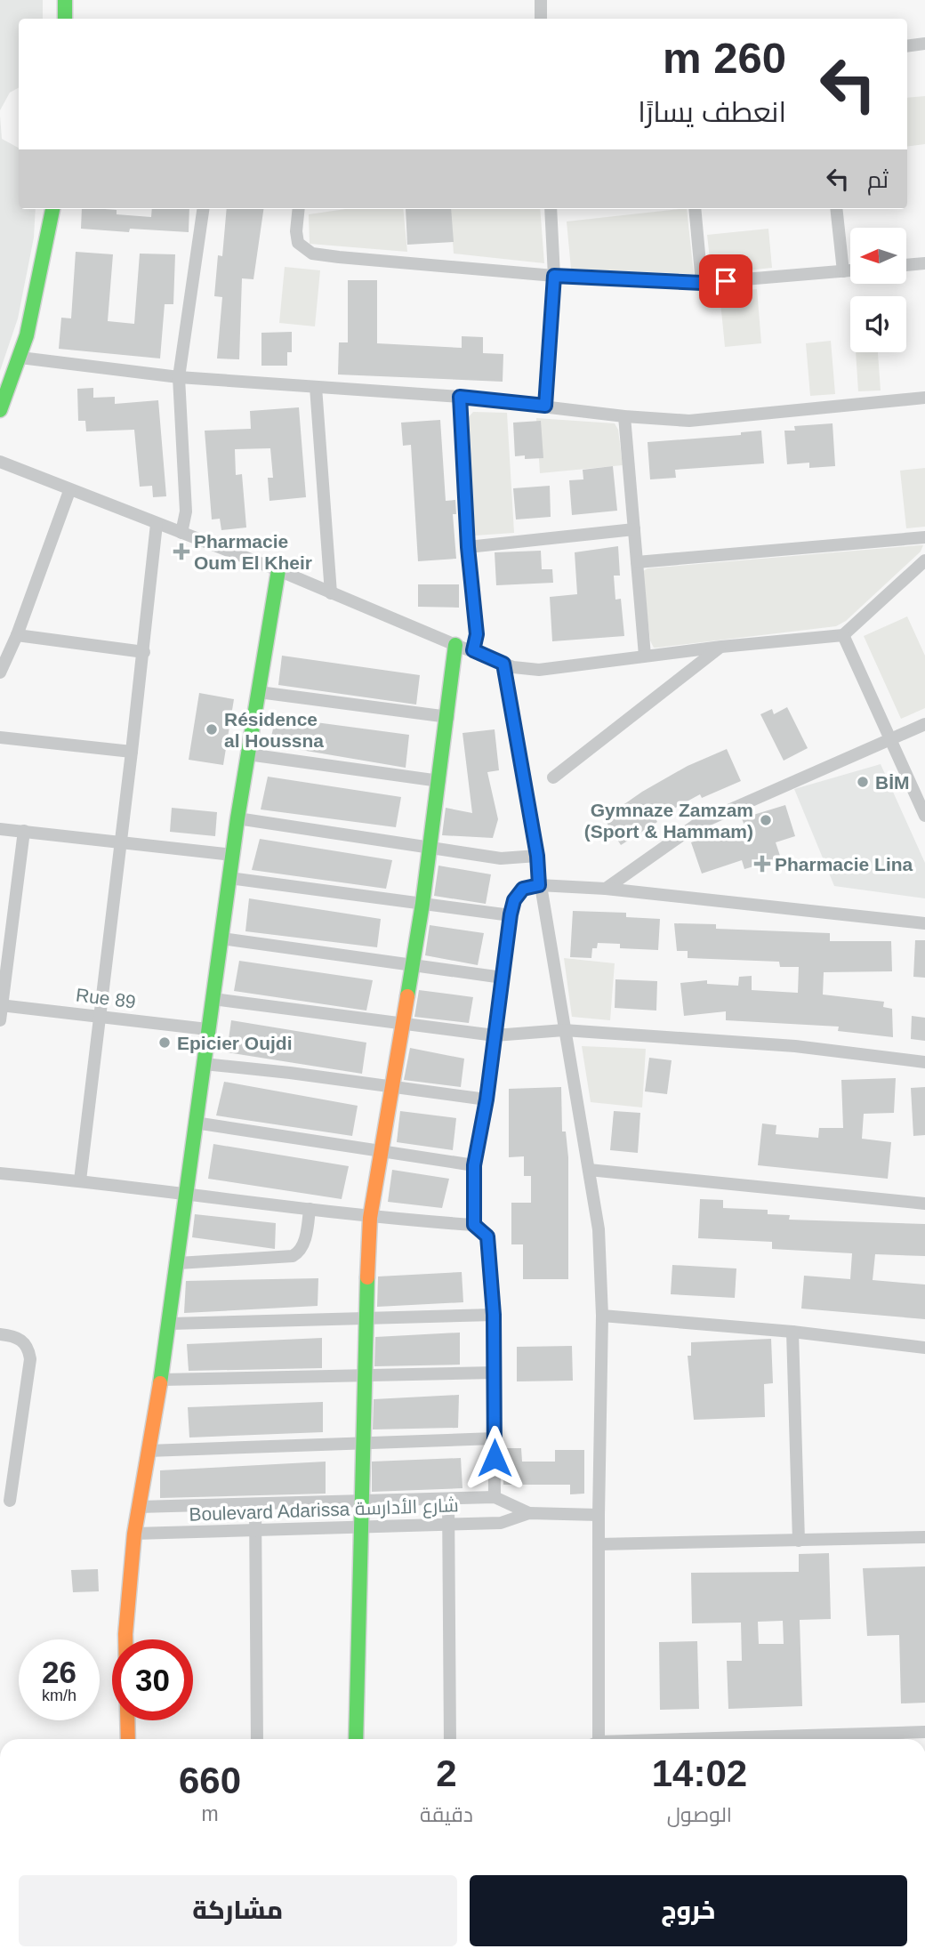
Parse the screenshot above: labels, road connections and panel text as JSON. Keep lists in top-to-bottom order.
{
  "streets": {
    "street": ["Rue 89", "Boulevard Adarissa شارع الأدارسة"]
  },
  "places": {
    "health": ["Pharmacie Oum El Kheir", "Pharmacie Lina"],
    "other": [
      "Résidence al Houssna",
      "BİM",
      "Gymnaze Zamzam (Sport & Hammam)",
      "Epicier Oujdi"
    ]
  },
  "north": "left",
  "page": {
    "turn": ["260 m", "انعطف يسارًا"],
    "then": "ثم",
    "speed": "26 km/h",
    "limit": "30",
    "eta": [
      "14:02",
      "الوصول",
      "2",
      "دقيقة",
      "660",
      "m"
    ],
    "buttons": ["خروج", "مشاركة"]
  }
}
